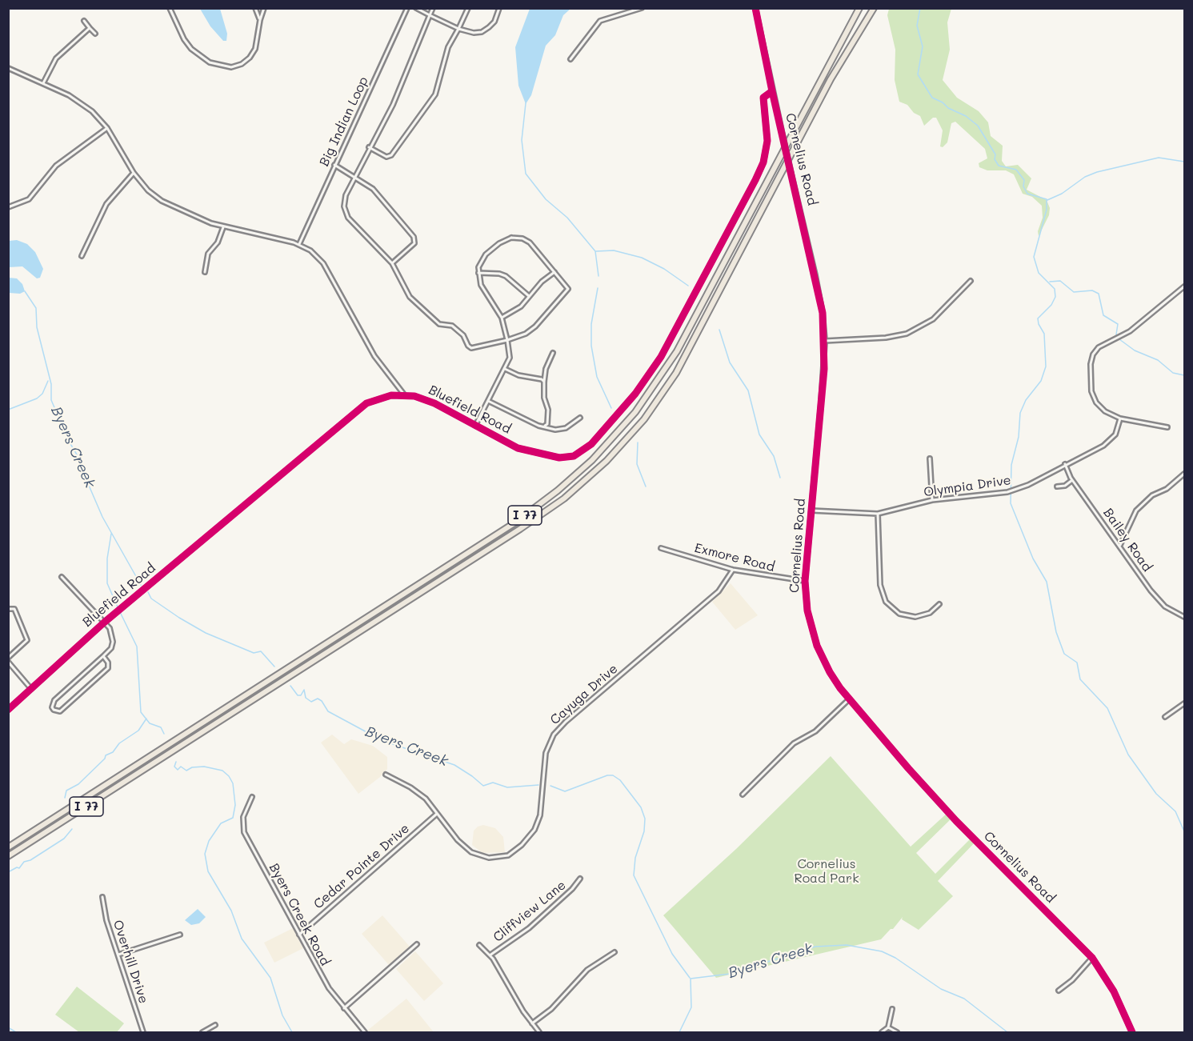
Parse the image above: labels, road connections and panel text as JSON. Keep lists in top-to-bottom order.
{
  "streets": {
    "highway": ["I 77"],
    "street": [
      "Big Indian Loop",
      "Cornelius Road",
      "Bluefield Road",
      "Olympia Drive",
      "Bailey Road",
      "Exmore Road",
      "Cayuga Drive",
      "Cedar Pointe Drive",
      "Cliffview Lane",
      "Byers Creek Road",
      "Overhill Drive"
    ]
  },
  "crossings": [
    ["Cornelius Road", "Bluefield Road"],
    ["Cornelius Road", "Olympia Drive"],
    ["Cornelius Road", "Exmore Road"],
    ["Olympia Drive", "Bailey Road"],
    ["Exmore Road", "Cayuga Drive"],
    ["Cayuga Drive", "Cedar Pointe Drive"],
    ["Cedar Pointe Drive", "Byers Creek Road"]
  ],
  "water": ["Byers Creek"],
  "parks": ["Cornelius Road Park"]
}
